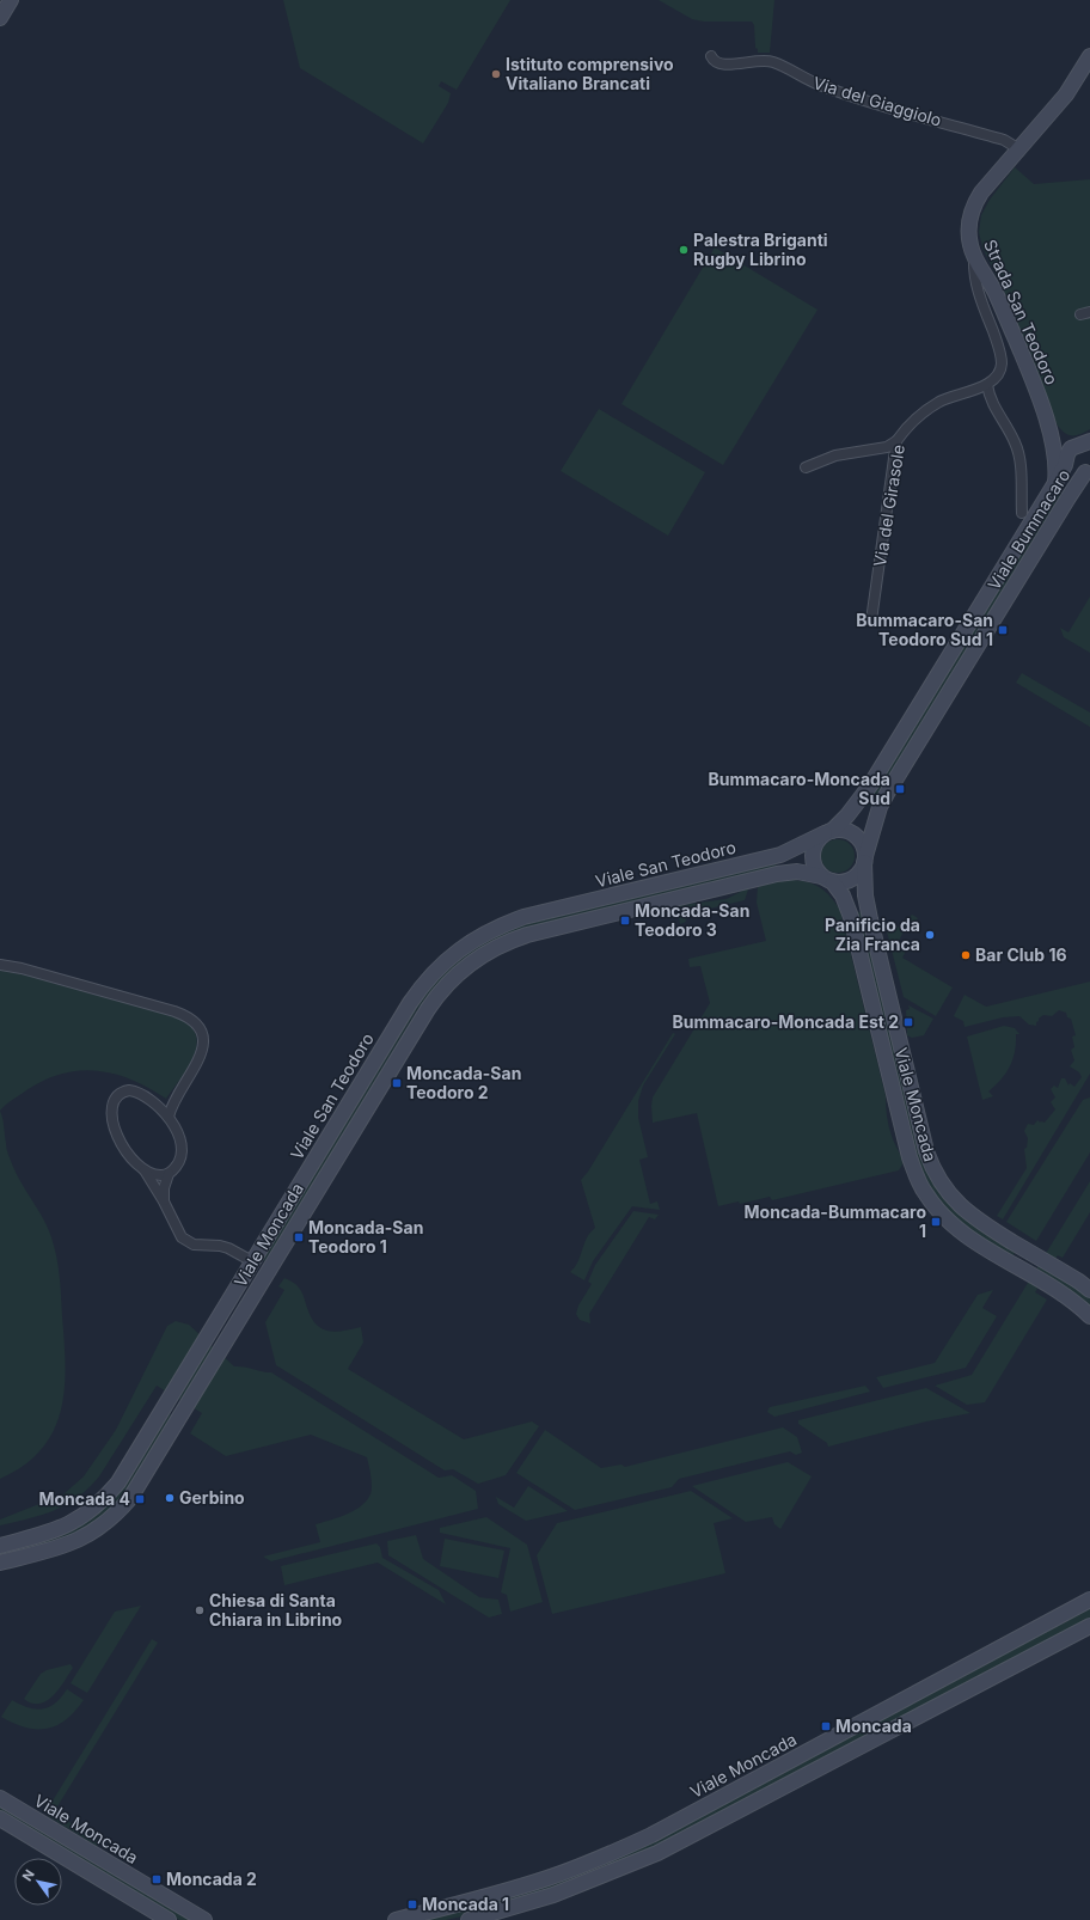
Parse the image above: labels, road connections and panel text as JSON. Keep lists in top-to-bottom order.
{
  "streets": {
    "main road": [
      "Strada San Teodoro",
      "Viale Bummacaro",
      "Viale San Teodoro",
      "Viale Moncada"
    ],
    "street": ["Via del Giaggiolo", "Via del Girasole"]
  },
  "crossings": [
    ["Via del Giaggiolo", "Strada San Teodoro"],
    ["Viale Bummacaro", "Viale San Teodoro"],
    ["Viale Bummacaro", "Viale Moncada"],
    ["Viale San Teodoro", "Viale Moncada"]
  ],
  "places": {
    "other": [
      "Istituto comprensivo Vitaliano Brancati",
      "Palestra Briganti Rugby Librino",
      "Panificio da Zia Franca",
      "Bar Club 16",
      "Gerbino",
      "Chiesa di Santa Chiara in Librino"
    ],
    "transit": [
      "Bummacaro-San Teodoro Sud 1",
      "Bummacaro-Moncada Sud",
      "Moncada-San Teodoro 3",
      "Bummacaro-Moncada Est 2",
      "Moncada-San Teodoro 2",
      "Moncada-Bummacaro 1",
      "Moncada-San Teodoro 1",
      "Moncada 4",
      "Moncada",
      "Moncada 2",
      "Moncada 1"
    ]
  },
  "north": "top left"
}
